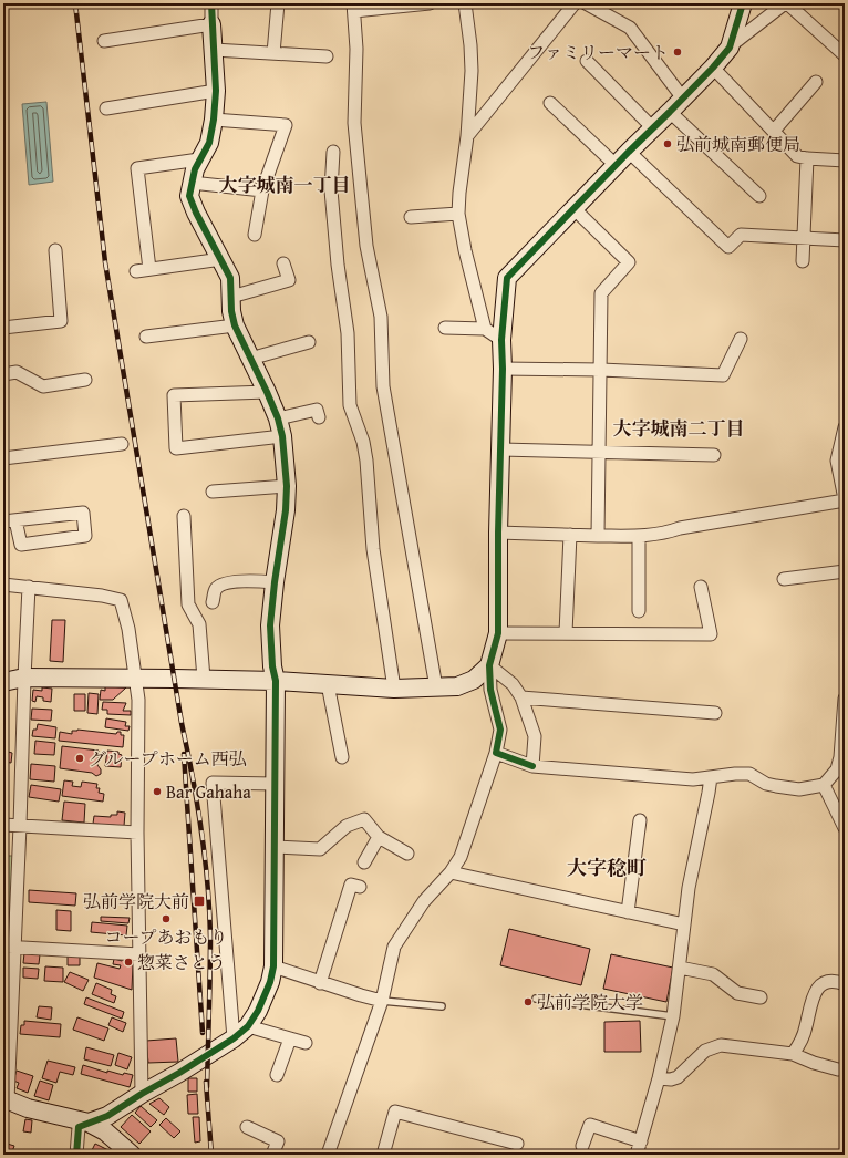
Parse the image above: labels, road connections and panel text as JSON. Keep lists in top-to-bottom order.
{
  "districts": ["大字城南一丁目", "大字城南二丁目", "大字稔町"],
  "places": {
    "other": [
      "ファミリーマート",
      "弘前城南郵便局",
      "グループホーム西弘",
      "Bar Gahaha",
      "コープあおもり",
      "惣菜さとう",
      "弘前学院大学"
    ],
    "transit": ["弘前学院大前"]
  }
}
